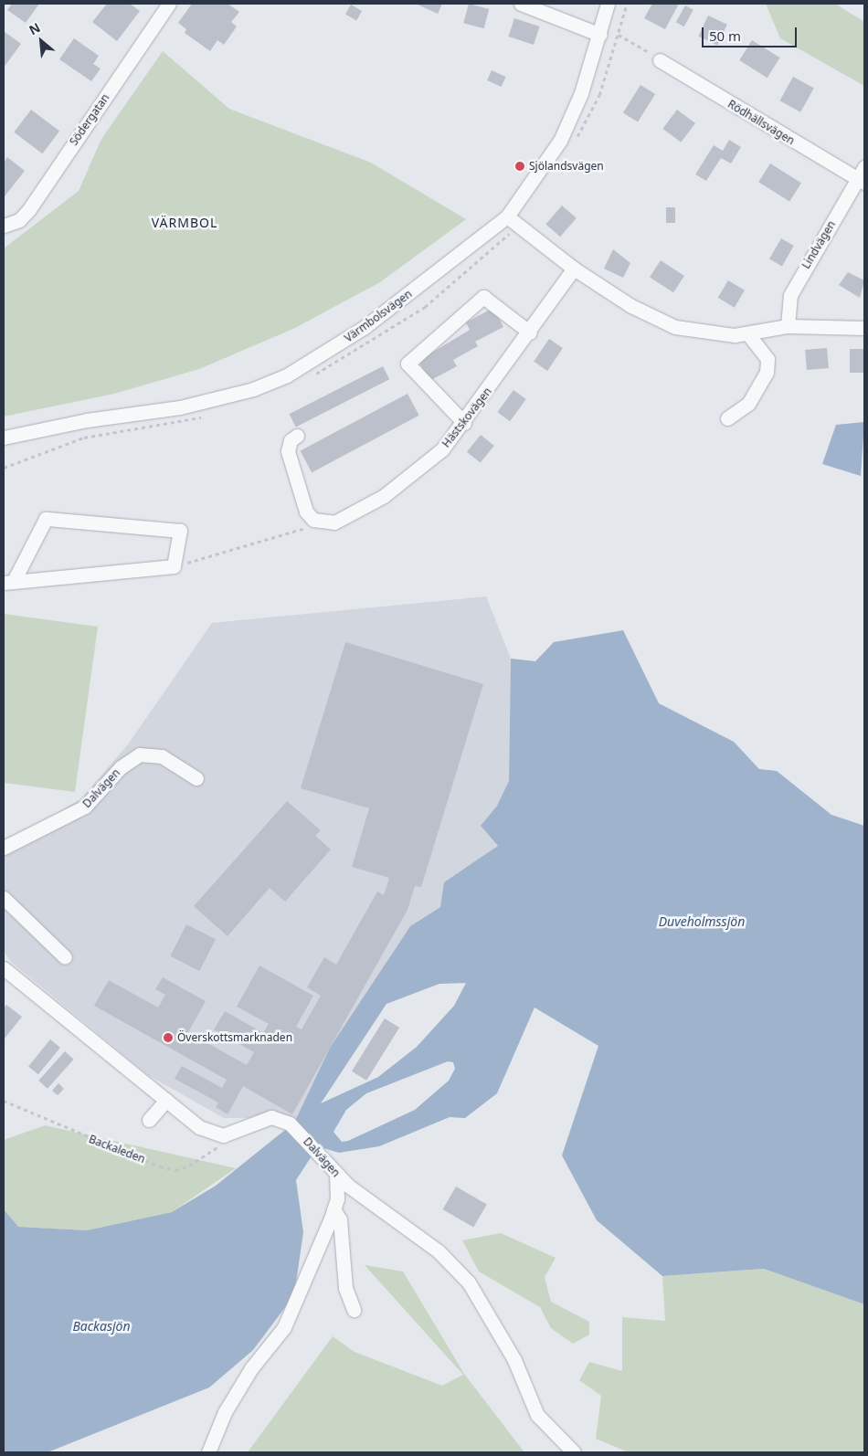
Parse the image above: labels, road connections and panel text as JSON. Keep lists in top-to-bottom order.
{
  "streets": {
    "street": [
      "Södergatan",
      "Rödhällsvägen",
      "Lindvägen",
      "Värmbolsvägen",
      "Hästskovägen",
      "Dalvägen"
    ],
    "path": ["Backaleden"]
  },
  "crossings": [
    ["Rödhällsvägen", "Lindvägen"],
    ["Dalvägen", "Backaleden"]
  ],
  "districts": ["VÄRMBOL"],
  "water": ["Duveholmssjön", "Backasjön"],
  "places": ["Sjölandsvägen", "Överskottsmarknaden"],
  "scale_bar": "50 m",
  "north": "top left"
}
